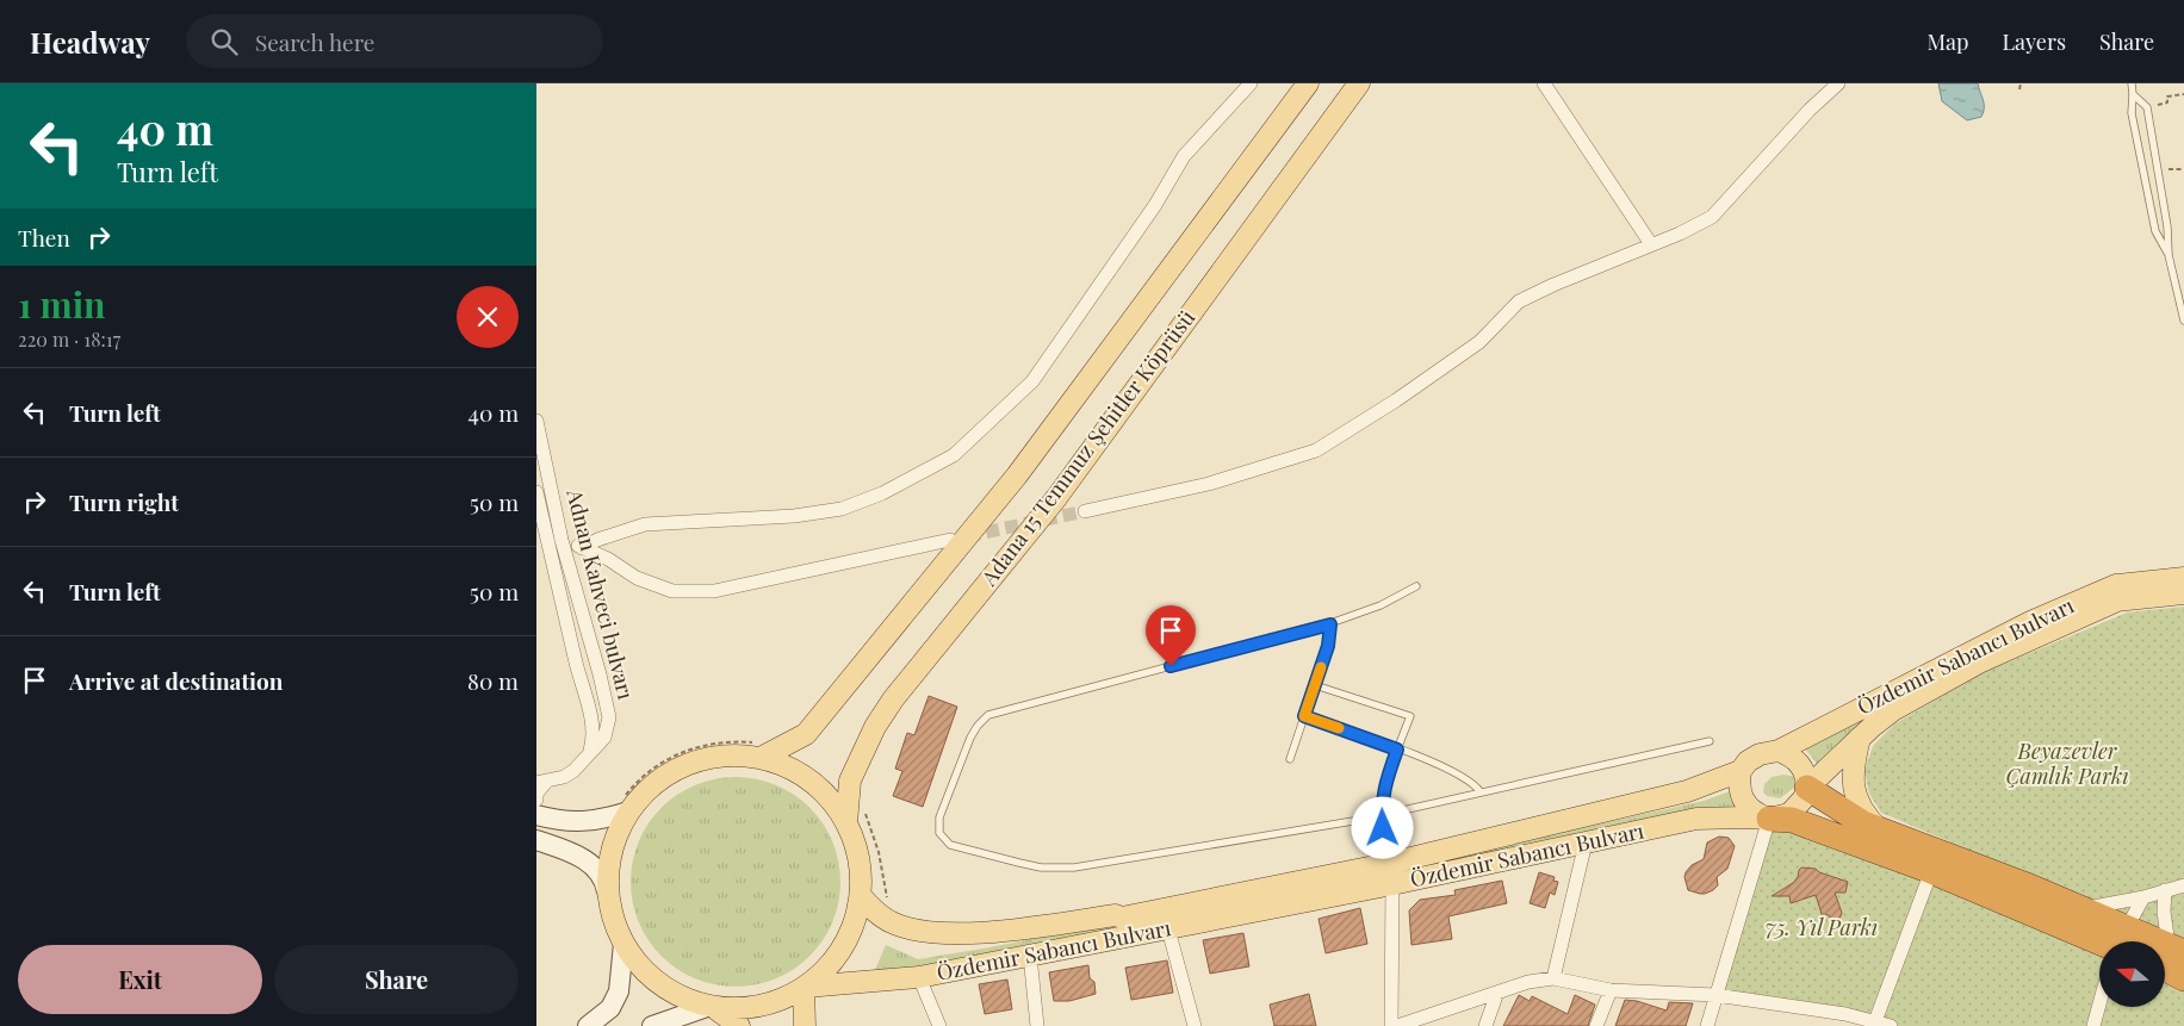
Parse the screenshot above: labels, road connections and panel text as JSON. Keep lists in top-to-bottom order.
{
  "streets": {
    "main road": ["Adana 15 Temmuz Şehitler Köprüsü", "Özdemir Sabancı Bulvarı"],
    "street": ["Adnan Kahveci bulvarı"]
  },
  "parks": ["Beyazevler Çamlık Parkı", "75. Yıl Parkı"],
  "north": "left",
  "page": {
    "header": "Headway",
    "search": "Search here",
    "nav": ["Map", "Layers", "Share"],
    "turn": ["40 m", "Turn left"],
    "then": "Then",
    "heading": ["1 min", "220 m · 18:17"],
    "list": [
      {
        "name": "Turn left",
        "value": "40 m"
      },
      {
        "name": "Turn right",
        "value": "50 m"
      },
      {
        "name": "Turn left",
        "value": "50 m"
      },
      {
        "name": "Arrive at destination",
        "value": "80 m"
      }
    ],
    "buttons": ["Exit", "Share"]
  }
}
